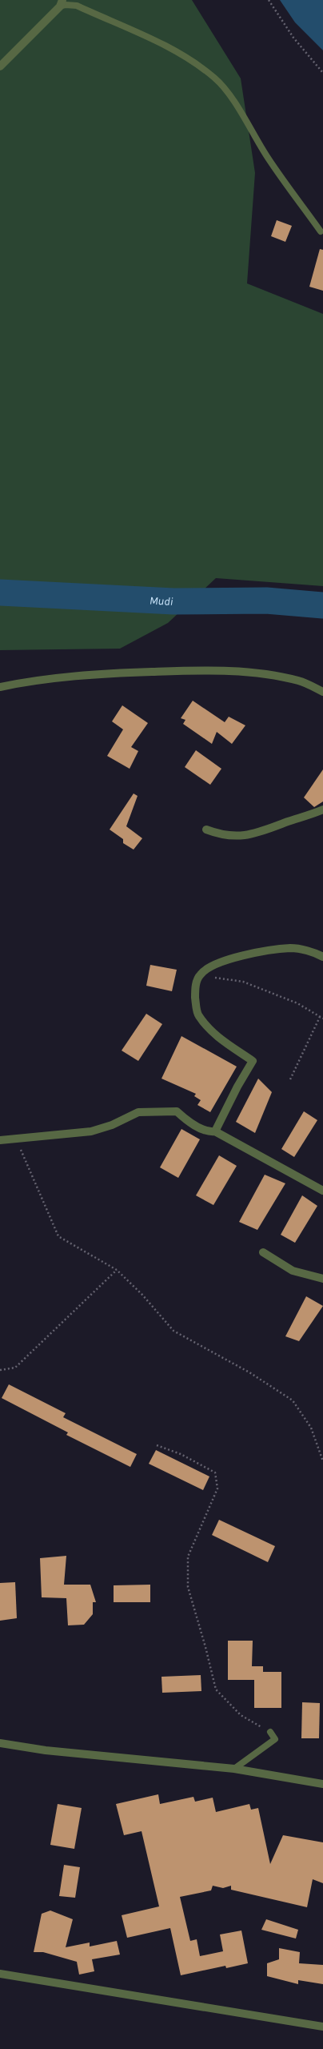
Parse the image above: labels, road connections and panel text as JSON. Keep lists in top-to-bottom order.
{
  "water": ["Mudi"]
}
